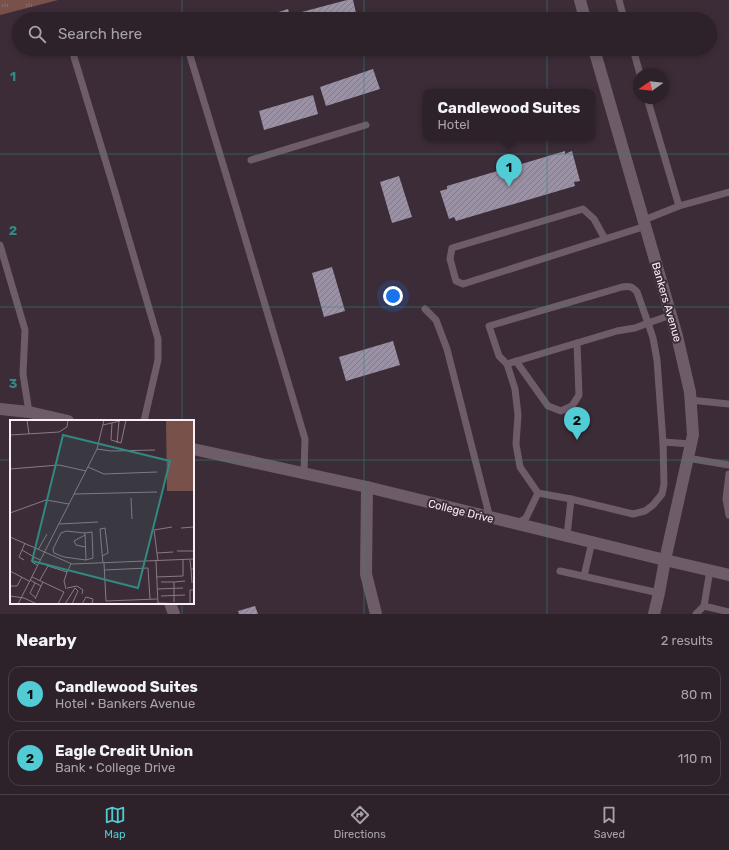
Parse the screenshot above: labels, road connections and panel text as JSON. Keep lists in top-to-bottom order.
{
  "streets": {
    "street": ["Bankers Avenue", "College Drive"]
  },
  "crossings": [
    ["Bankers Avenue", "College Drive"]
  ],
  "north": "left",
  "page": {
    "search": "Search here",
    "popup": ["Candlewood Suites", "Hotel"],
    "pins": ["1", "2"],
    "heading": ["Nearby", "2 results"],
    "list": [
      {
        "mark": "1",
        "name": "Candlewood Suites",
        "note": "Hotel · Bankers Avenue",
        "value": "80 m"
      },
      {
        "mark": "2",
        "name": "Eagle Credit Union",
        "note": "Bank · College Drive",
        "value": "110 m"
      }
    ],
    "nav": ["Map", "Directions", "Saved"]
  },
  "grid": {
    "rows": ["1", "2", "3"]
  }
}
